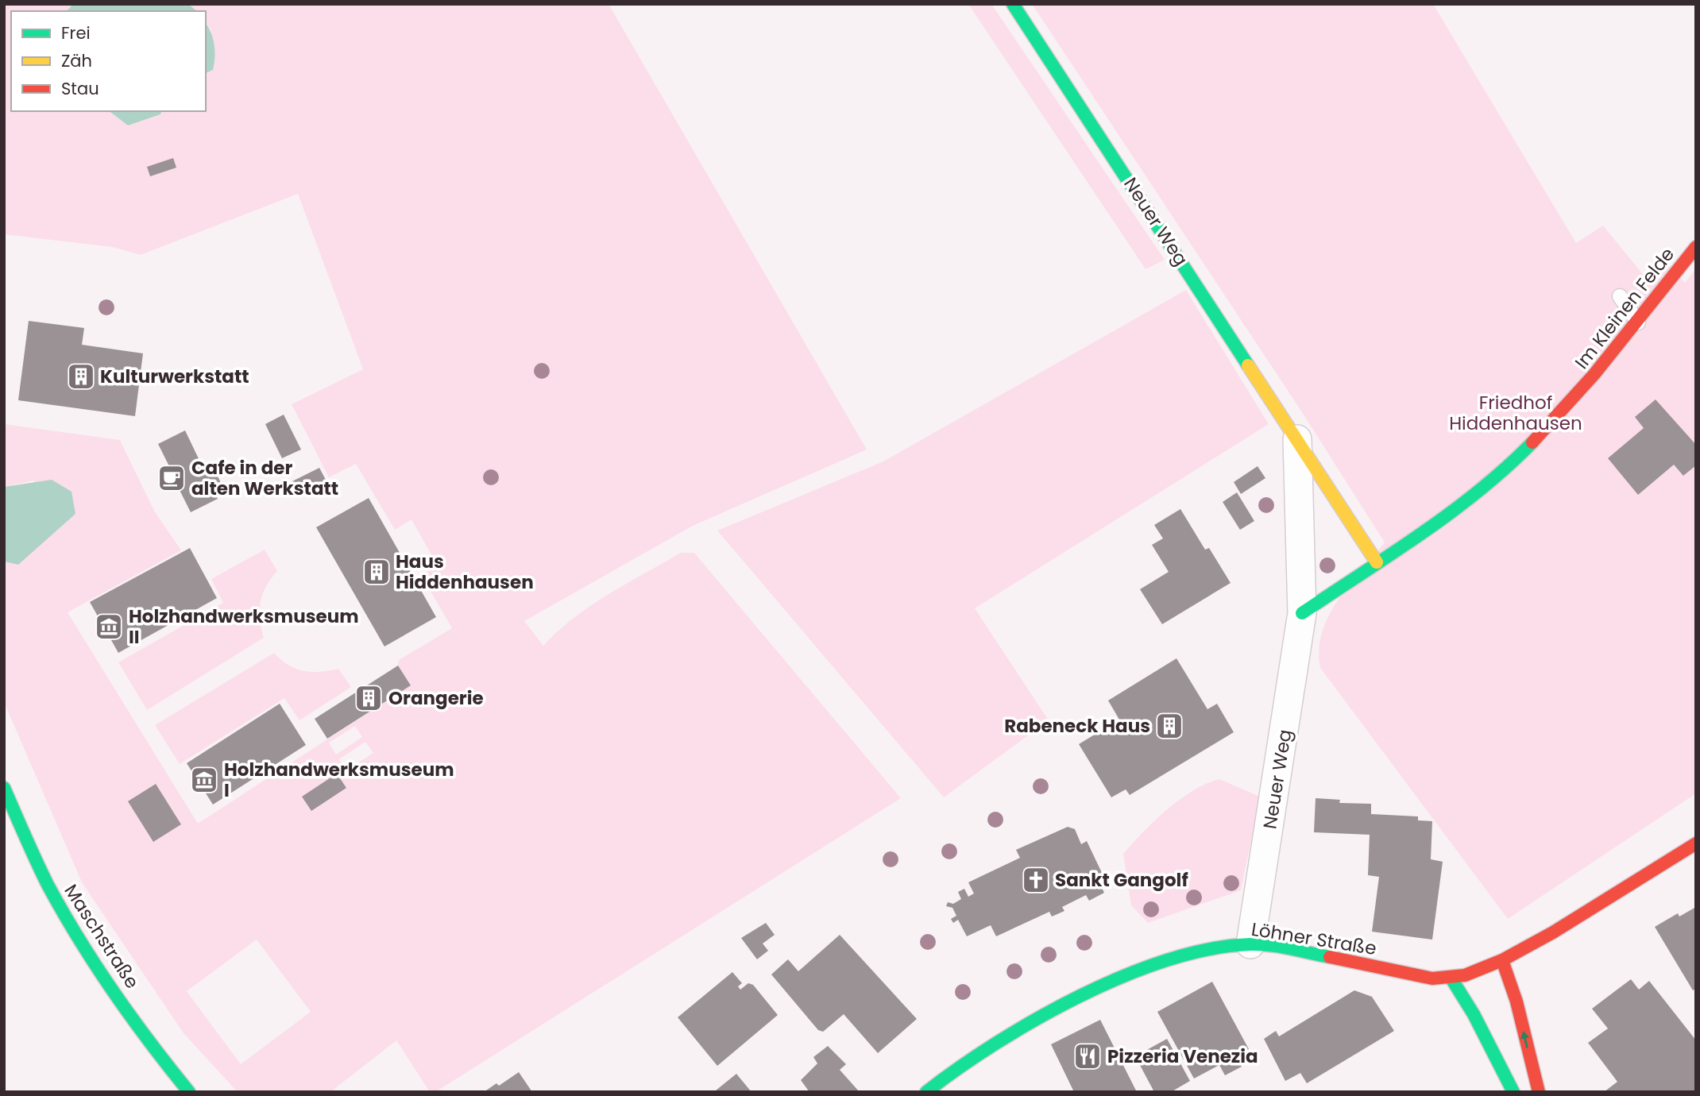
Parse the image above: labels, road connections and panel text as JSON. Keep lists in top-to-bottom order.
{
  "streets": {
    "street": [
      "Neuer Weg",
      "Im Kleinen Felde",
      "Maschstraße",
      "Löhner Straße"
    ]
  },
  "crossings": [
    ["Neuer Weg", "Im Kleinen Felde"],
    ["Neuer Weg", "Löhner Straße"]
  ],
  "parks": ["Friedhof Hiddenhausen"],
  "places": {
    "building": [
      "Kulturwerkstatt",
      "Haus Hiddenhausen",
      "Orangerie",
      "Rabeneck Haus"
    ],
    "cafe": ["Cafe in der alten Werkstatt"],
    "museum": ["Holzhandwerksmuseum II", "Holzhandwerksmuseum I"],
    "church": ["Sankt Gangolf"],
    "restaurant": ["Pizzeria Venezia"]
  },
  "legend": ["Frei", "Zäh", "Stau"]
}
